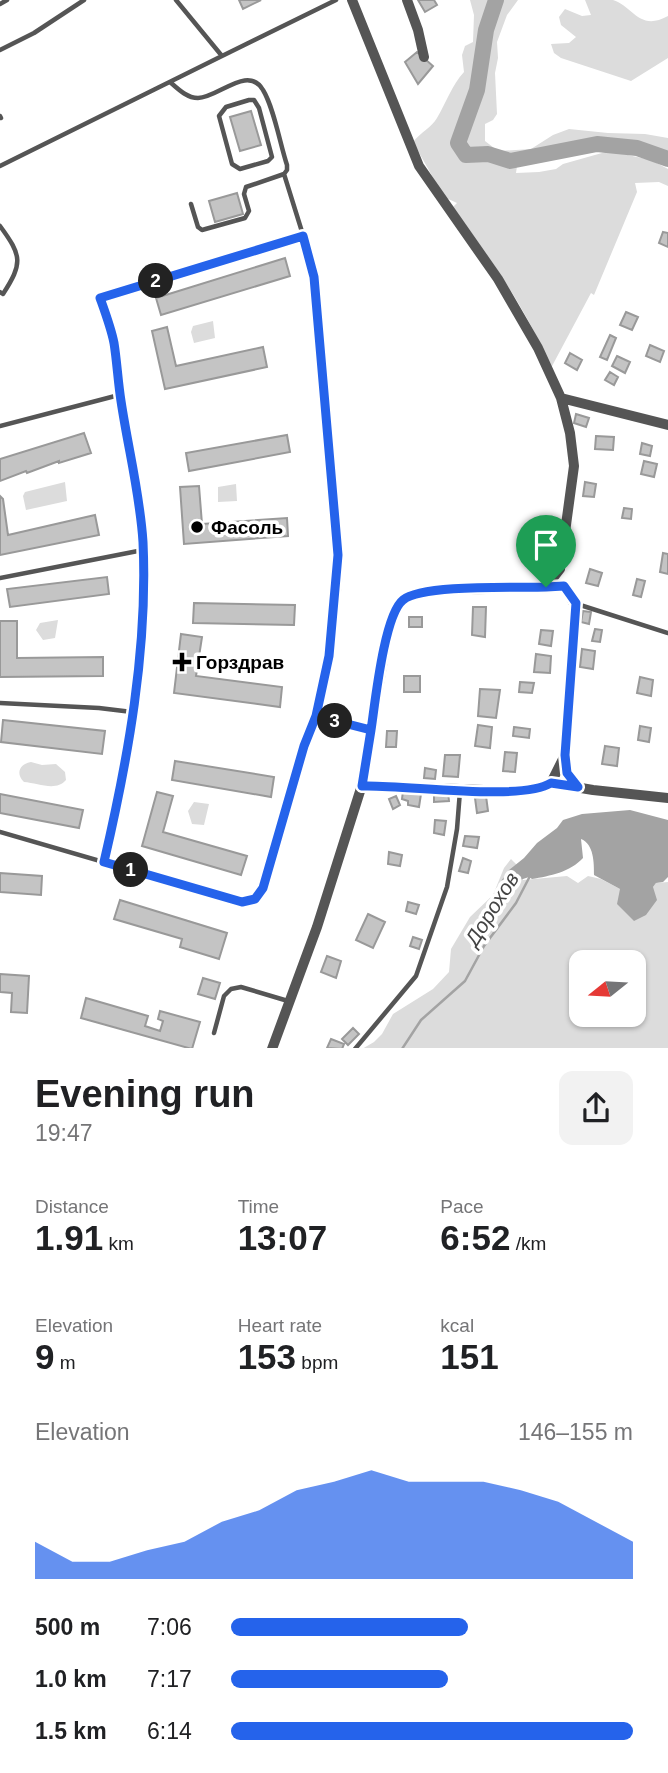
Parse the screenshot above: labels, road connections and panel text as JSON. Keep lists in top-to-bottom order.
{
  "water": ["Дорохов"],
  "places": {
    "other": ["Фасоль"],
    "health": ["Горздрав"]
  },
  "north": "left",
  "page": {
    "pins": ["2", "3", "1"],
    "heading": ["Evening run", "19:47"],
    "stats": [
      ["Distance", "1.91 km"],
      ["Time", "13:07"],
      ["Pace", "6:52 /km"],
      ["Elevation", "9 m"],
      ["Heart rate", "153 bpm"],
      ["kcal", "151"]
    ],
    "chart": ["Elevation", "146–155 m"],
    "list": [
      {
        "name": "500 m",
        "note": "7:06"
      },
      {
        "name": "1.0 km",
        "note": "7:17"
      },
      {
        "name": "1.5 km",
        "note": "6:14"
      }
    ]
  }
}
